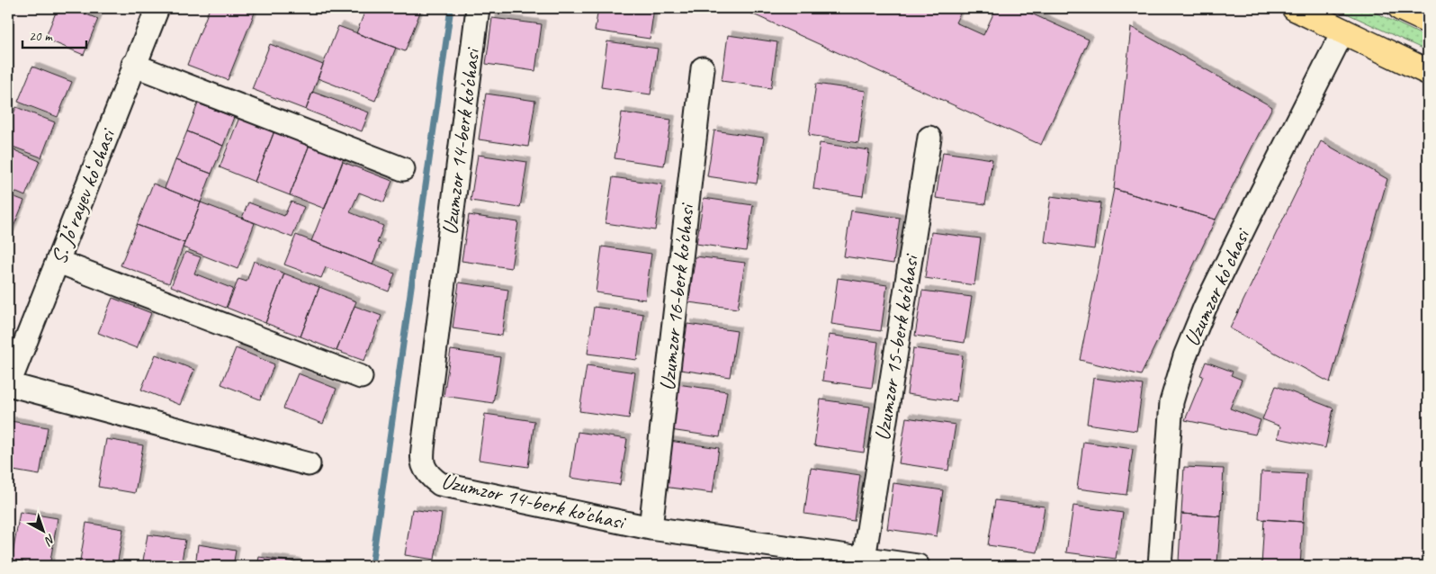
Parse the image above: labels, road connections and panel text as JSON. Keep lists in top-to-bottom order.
{
  "streets": {
    "street": [
      "Uzumzor 14-berk ko'chasi",
      "S. Joʻrayev koʻchasi",
      "Uzumzor koʻchasi",
      "Uzumzor 16-berk ko'chasi",
      "Uzumzor 15-berk ko'chasi"
    ]
  },
  "crossings": [
    ["Uzumzor 14-berk ko'chasi", "Uzumzor 16-berk ko'chasi"],
    ["Uzumzor 14-berk ko'chasi", "Uzumzor 15-berk ko'chasi"]
  ],
  "scale_bar": "20 m",
  "north": "bottom right"
}
